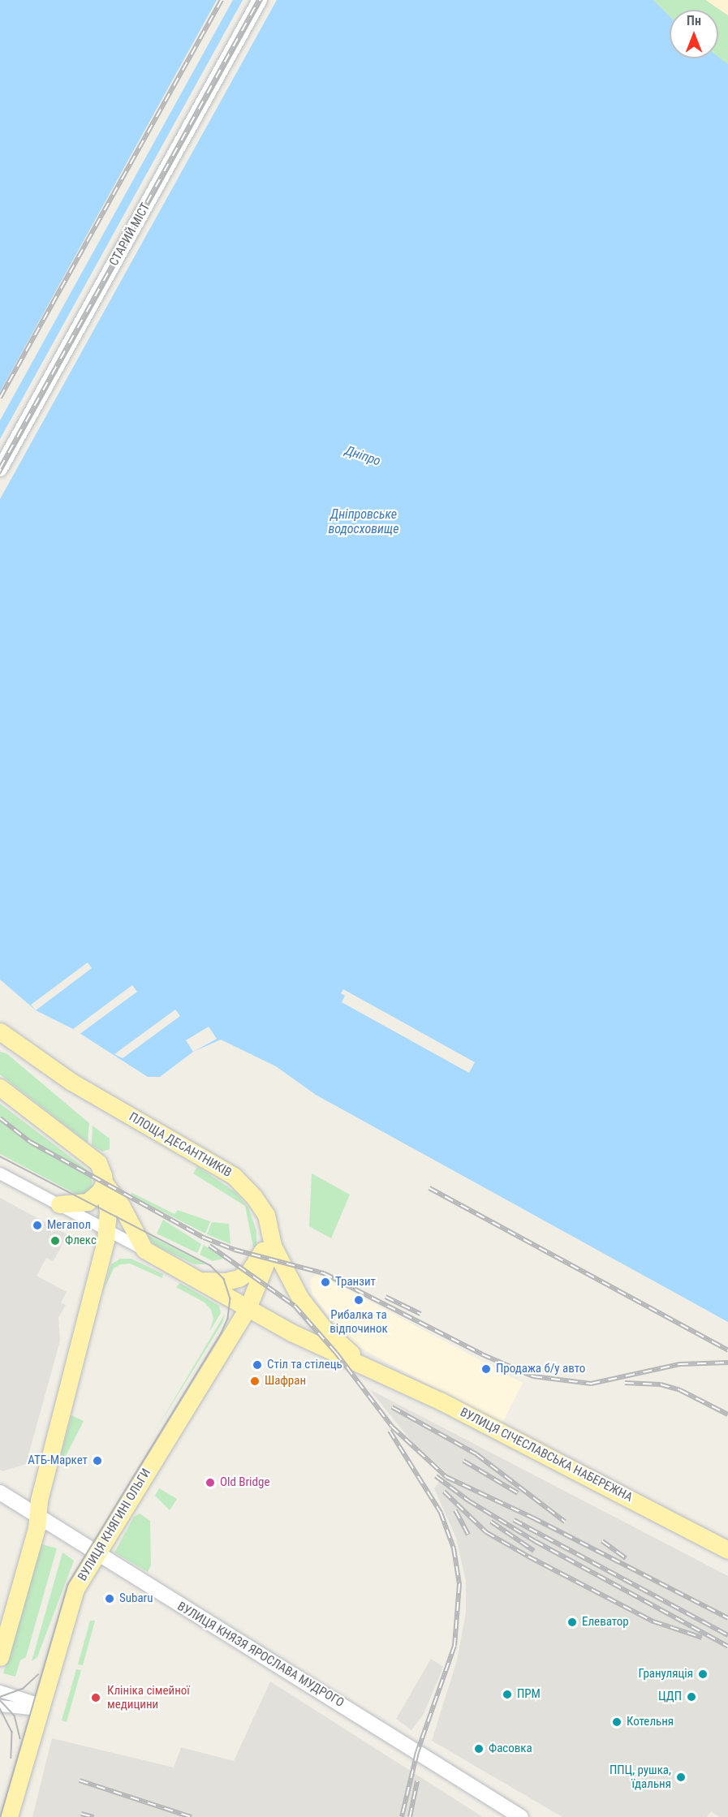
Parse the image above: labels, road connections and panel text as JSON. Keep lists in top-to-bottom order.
{
  "streets": {
    "main road": [
      "СТАРИЙ МІСТ",
      "ПЛОЩА ДЕСАНТНИКІВ",
      "ВУЛИЦЯ СІЧЕСЛАВСЬКА НАБЕРЕЖНА",
      "ВУЛИЦЯ КНЯГИНІ ОЛЬГИ",
      "ВУЛИЦЯ КНЯЗЯ ЯРОСЛАВА МУДРОГО"
    ]
  },
  "crossings": [
    ["ПЛОЩА ДЕСАНТНИКІВ", "ВУЛИЦЯ СІЧЕСЛАВСЬКА НАБЕРЕЖНА"],
    ["ВУЛИЦЯ СІЧЕСЛАВСЬКА НАБЕРЕЖНА", "ВУЛИЦЯ КНЯГИНІ ОЛЬГИ"],
    ["ВУЛИЦЯ КНЯГИНІ ОЛЬГИ", "ВУЛИЦЯ КНЯЗЯ ЯРОСЛАВА МУДРОГО"]
  ],
  "water": ["Дніпро", "Дніпровське водосховище"],
  "places": [
    "Мегапол",
    "Флекс",
    "Транзит",
    "Рибалка та відпочинок",
    "Стіл та стілець",
    "Продажа б/у авто",
    "Шафран",
    "АТБ-Маркет",
    "Old Bridge",
    "Subaru",
    "Елеватор",
    "Грануляція",
    "ПРМ",
    "ЦДП",
    "Клініка сімейної медицини",
    "Котельня",
    "Фасовка",
    "ППЦ, рушка, їдальня"
  ],
  "north": "top"
}
